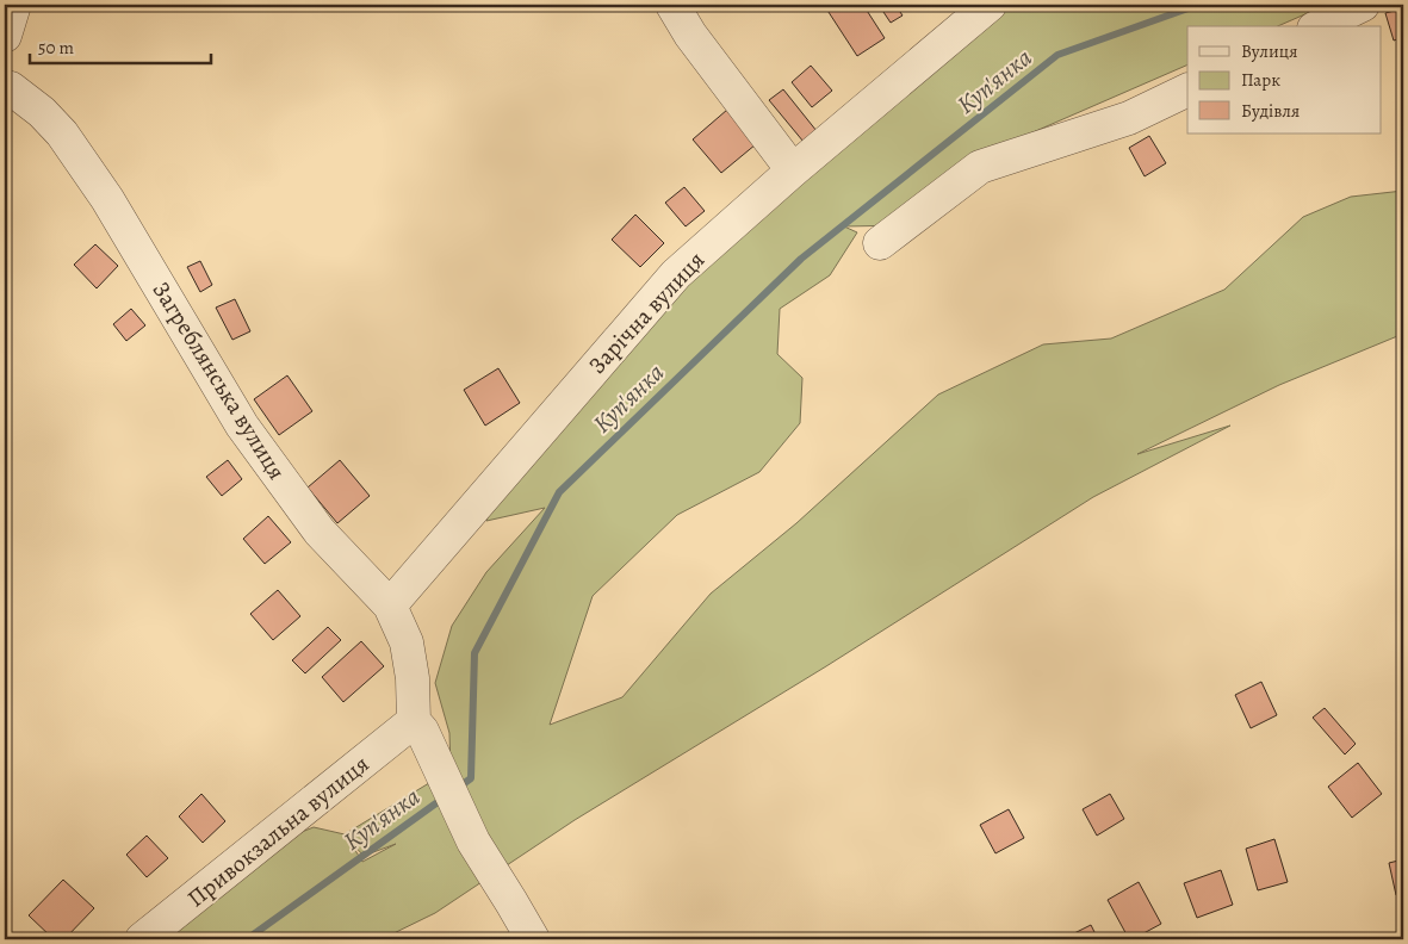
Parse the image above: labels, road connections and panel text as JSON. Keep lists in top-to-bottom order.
{
  "streets": {
    "street": ["Зарічна вулиця", "Загреблянська вулиця", "Привокзальна вулиця"]
  },
  "crossings": [
    ["Зарічна вулиця", "Загреблянська вулиця"],
    ["Загреблянська вулиця", "Привокзальна вулиця"]
  ],
  "water": ["Куп'янка"],
  "legend": ["Вулиця", "Парк", "Будівля"],
  "scale_bar": "50 m"
}
